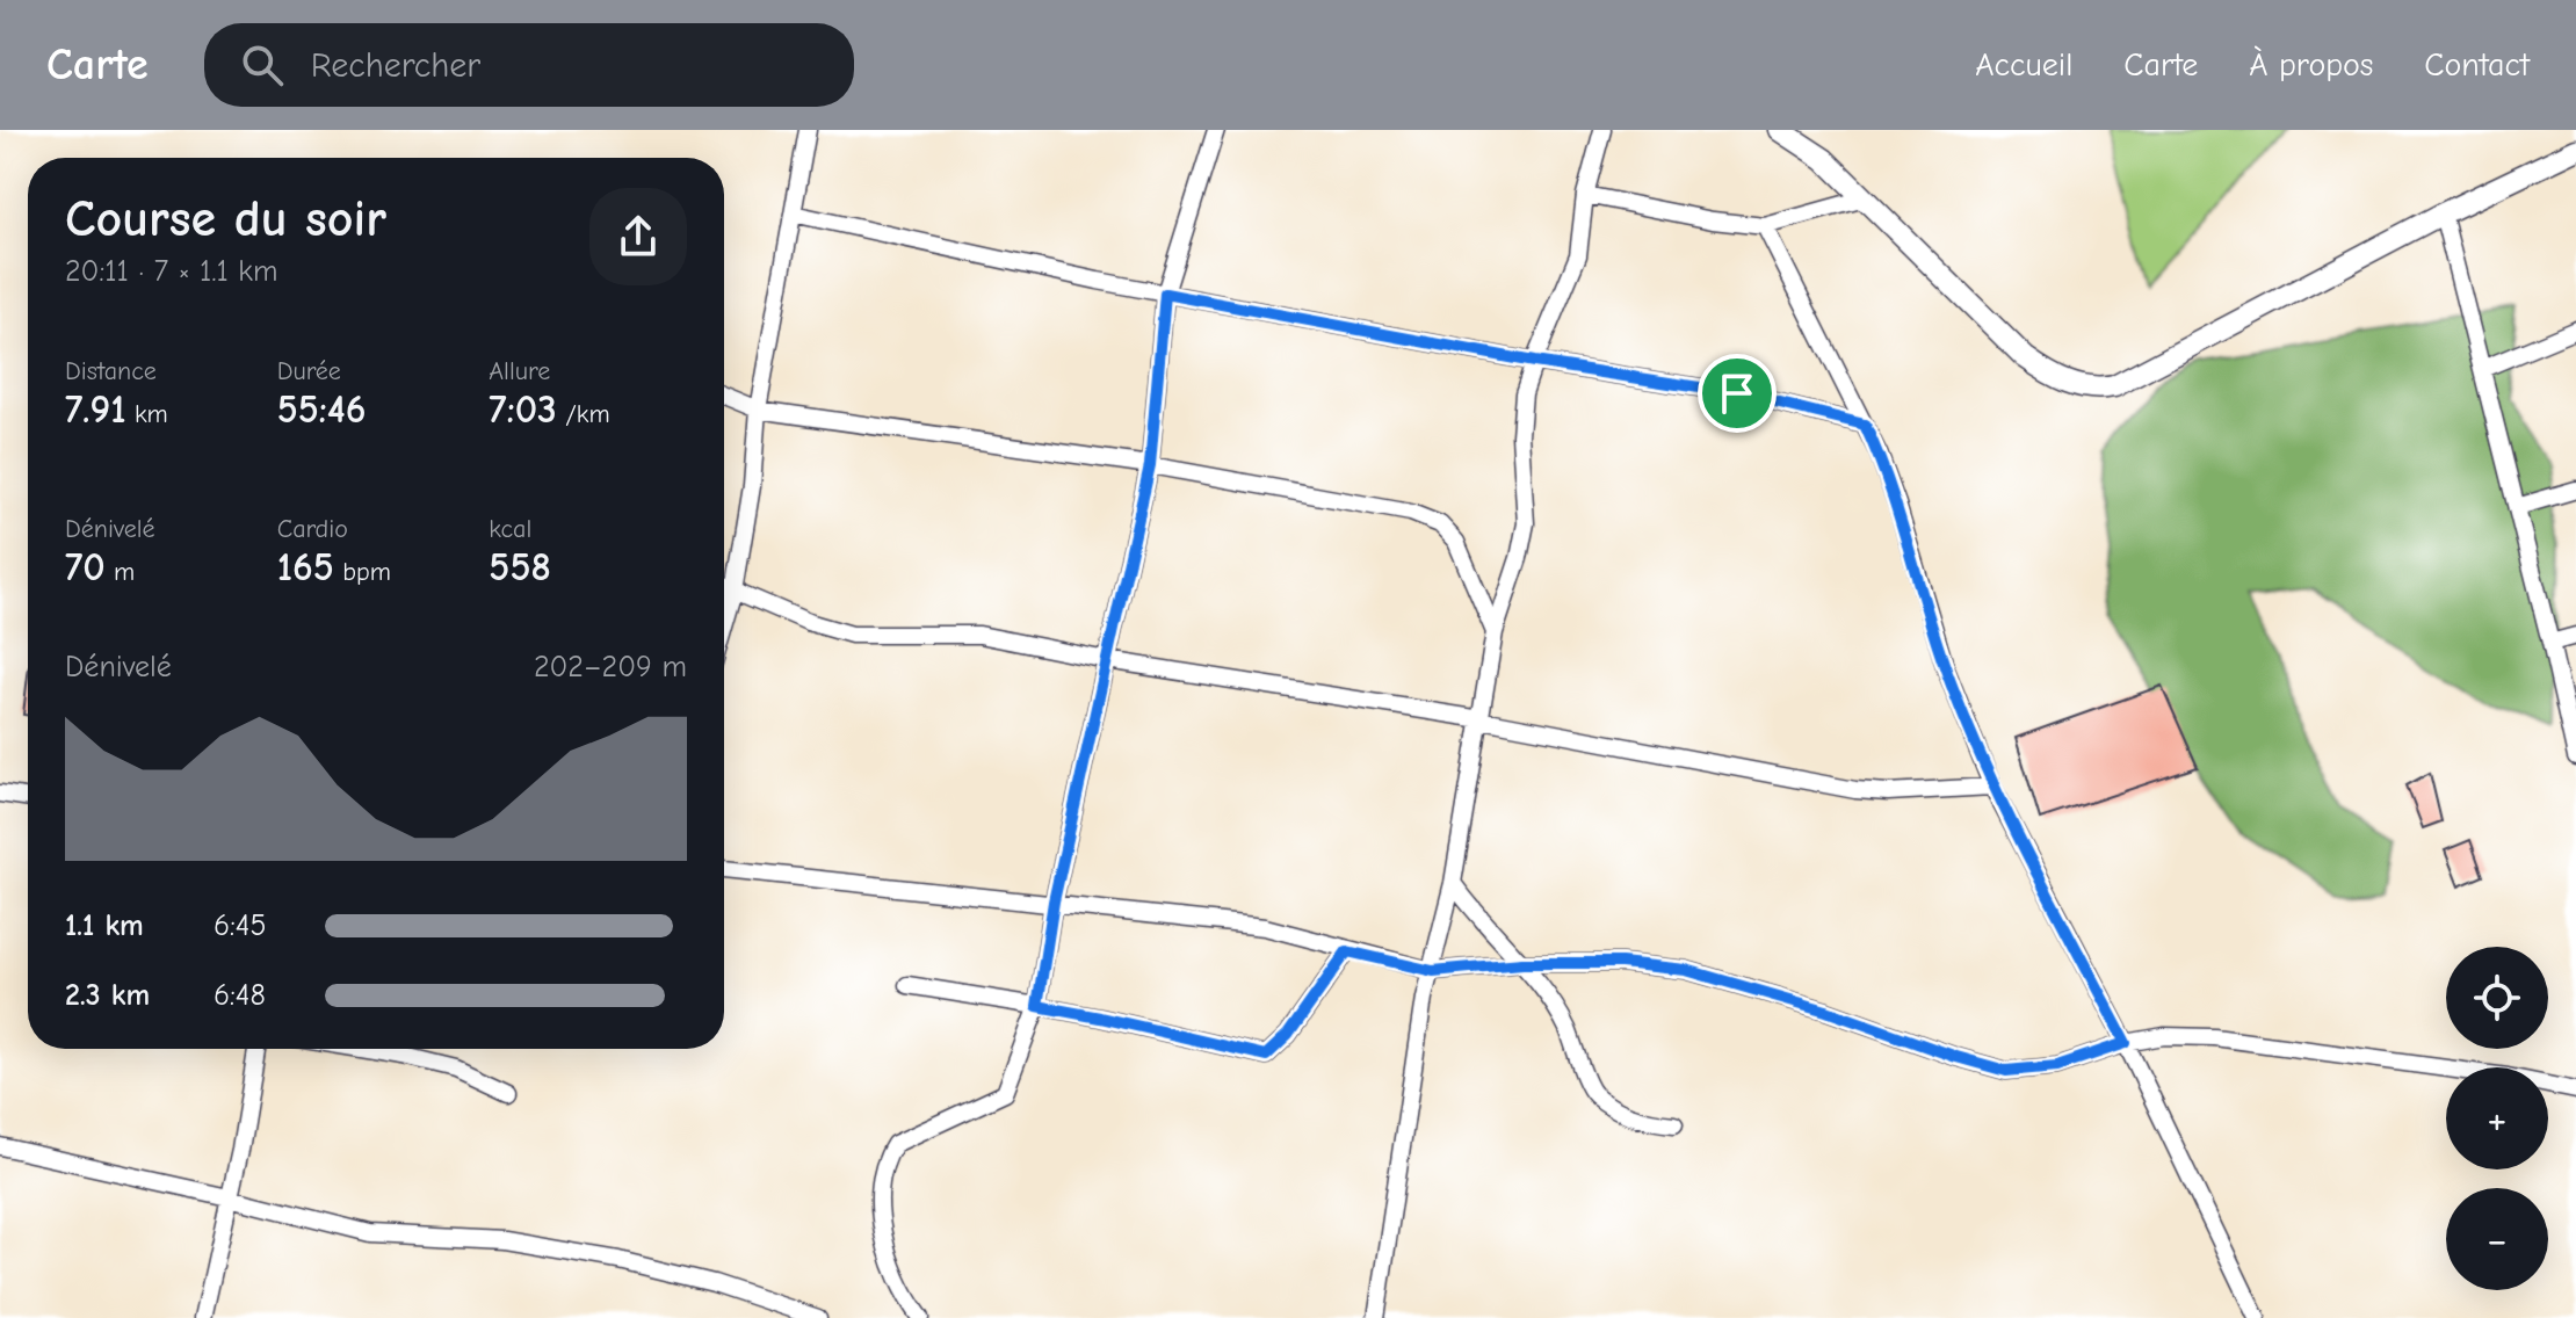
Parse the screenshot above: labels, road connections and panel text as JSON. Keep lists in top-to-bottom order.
{
  "page": {
    "header": "Carte",
    "search": "Rechercher",
    "nav": [
      "Accueil",
      "Carte",
      "À propos",
      "Contact"
    ],
    "heading": ["Course du soir", "20:11 · 7 × 1.1 km"],
    "stats": [
      ["Distance", "7.91 km"],
      ["Durée", "55:46"],
      ["Allure", "7:03 /km"],
      ["Dénivelé", "70 m"],
      ["Cardio", "165 bpm"],
      ["kcal", "558"]
    ],
    "chart": ["Dénivelé", "202–209 m"],
    "list": [
      {
        "name": "1.1 km",
        "note": "6:45"
      },
      {
        "name": "2.3 km",
        "note": "6:48"
      }
    ],
    "map_buttons": ["+", "−"]
  }
}
